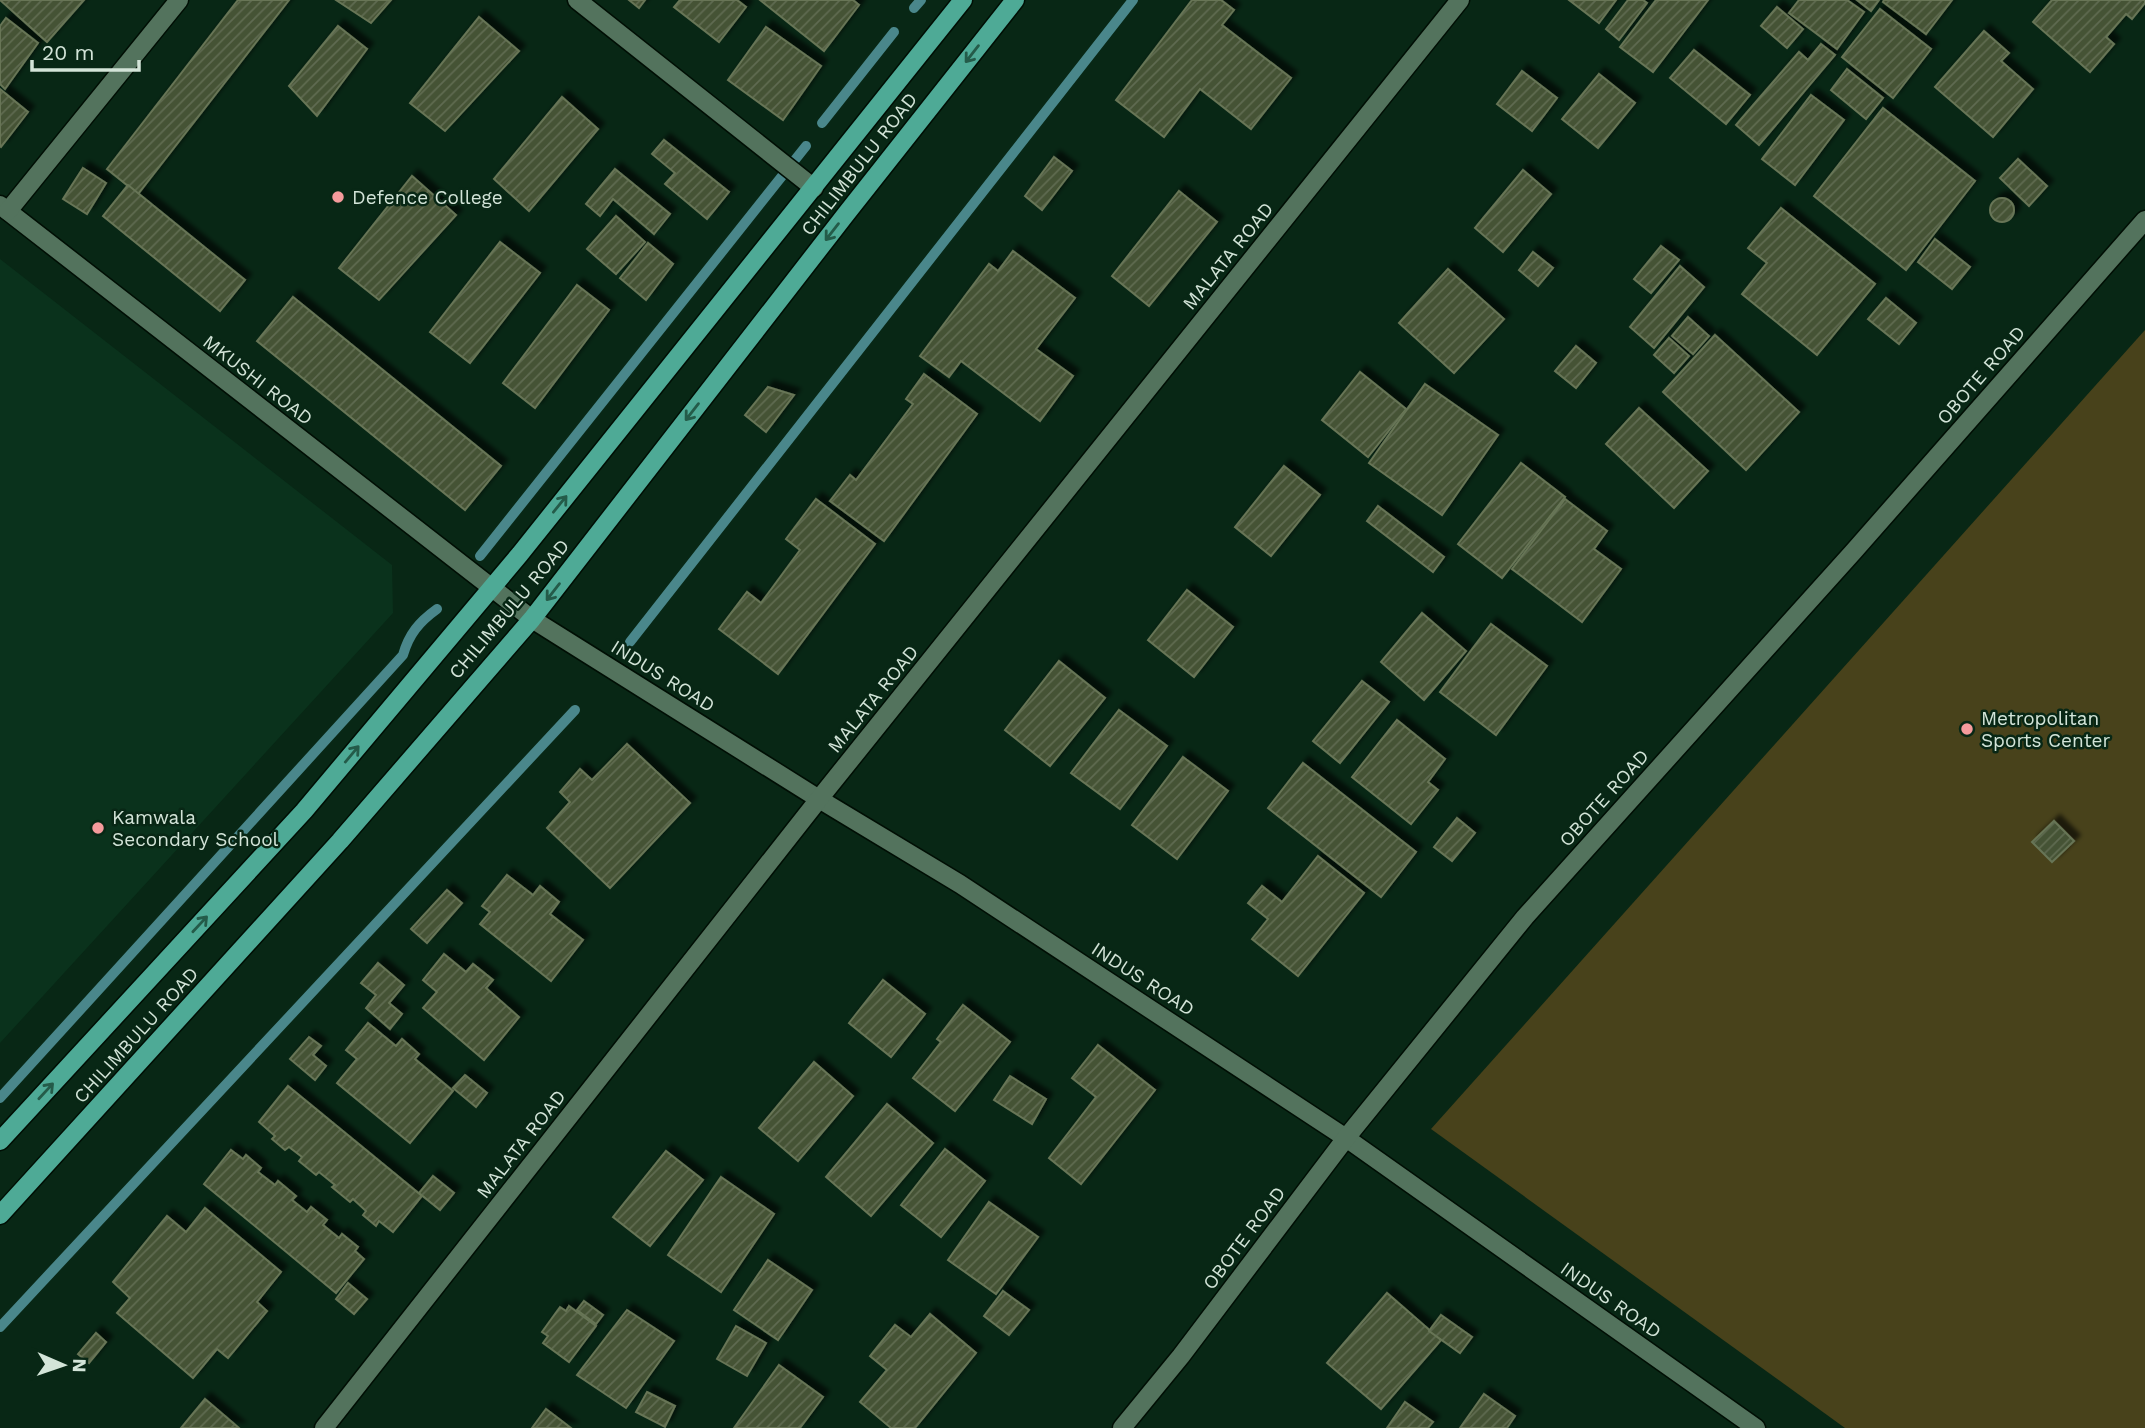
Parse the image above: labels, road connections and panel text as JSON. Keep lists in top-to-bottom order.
{
  "streets": {
    "main road": ["CHILIMBULU ROAD"],
    "street": [
      "MALATA ROAD",
      "OBOTE ROAD",
      "MKUSHI ROAD",
      "INDUS ROAD"
    ]
  },
  "crossings": [
    ["CHILIMBULU ROAD", "MKUSHI ROAD"],
    ["CHILIMBULU ROAD", "INDUS ROAD"],
    ["MALATA ROAD", "INDUS ROAD"],
    ["OBOTE ROAD", "INDUS ROAD"],
    ["MKUSHI ROAD", "INDUS ROAD"]
  ],
  "places": ["Defence College", "Metropolitan Sports Center", "Kamwala Secondary School"],
  "scale_bar": "20 m",
  "north": "right"
}
